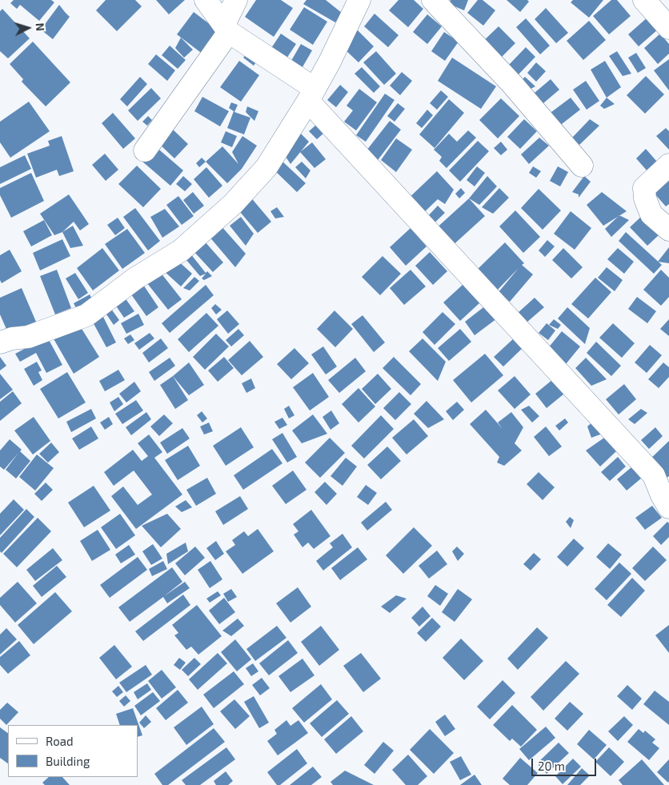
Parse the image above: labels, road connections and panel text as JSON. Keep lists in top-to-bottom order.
{
  "legend": ["Road", "Building"],
  "scale_bar": "20 m",
  "north": "right"
}
